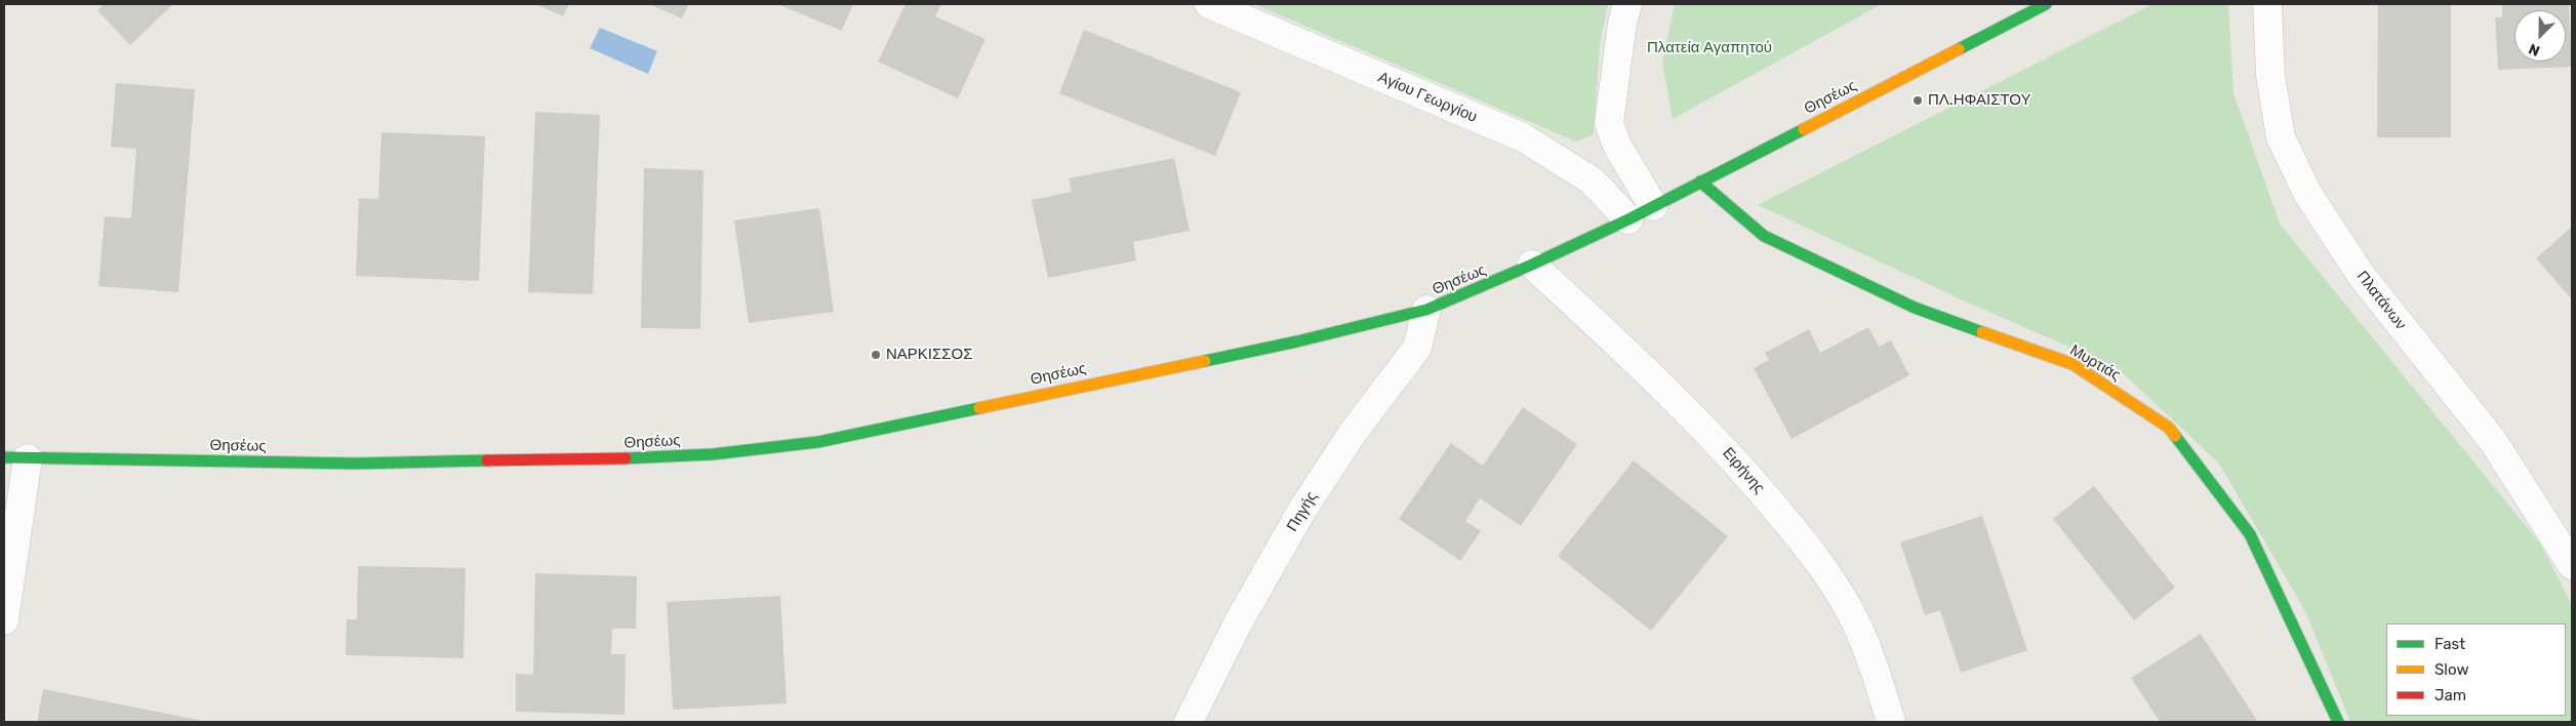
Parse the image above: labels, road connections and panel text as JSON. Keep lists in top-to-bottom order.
{
  "streets": {
    "main road": ["Θησέως", "Μυρτιάς"],
    "street": [
      "Αγίου Γεωργίου",
      "Πλατάνων",
      "Ειρήνης",
      "Πηγής"
    ]
  },
  "crossings": [
    ["Αγίου Γεωργίου", "Θησέως"],
    ["Θησέως", "Μυρτιάς"],
    ["Θησέως", "Ειρήνης"],
    ["Θησέως", "Πηγής"]
  ],
  "parks": ["Πλατεία Αγαπητού"],
  "places": ["ΠΛ.ΗΦΑΙΣΤΟΥ", "ΝΑΡΚΙΣΣΟΣ"],
  "legend": ["Fast", "Slow", "Jam"],
  "north": "bottom left"
}
